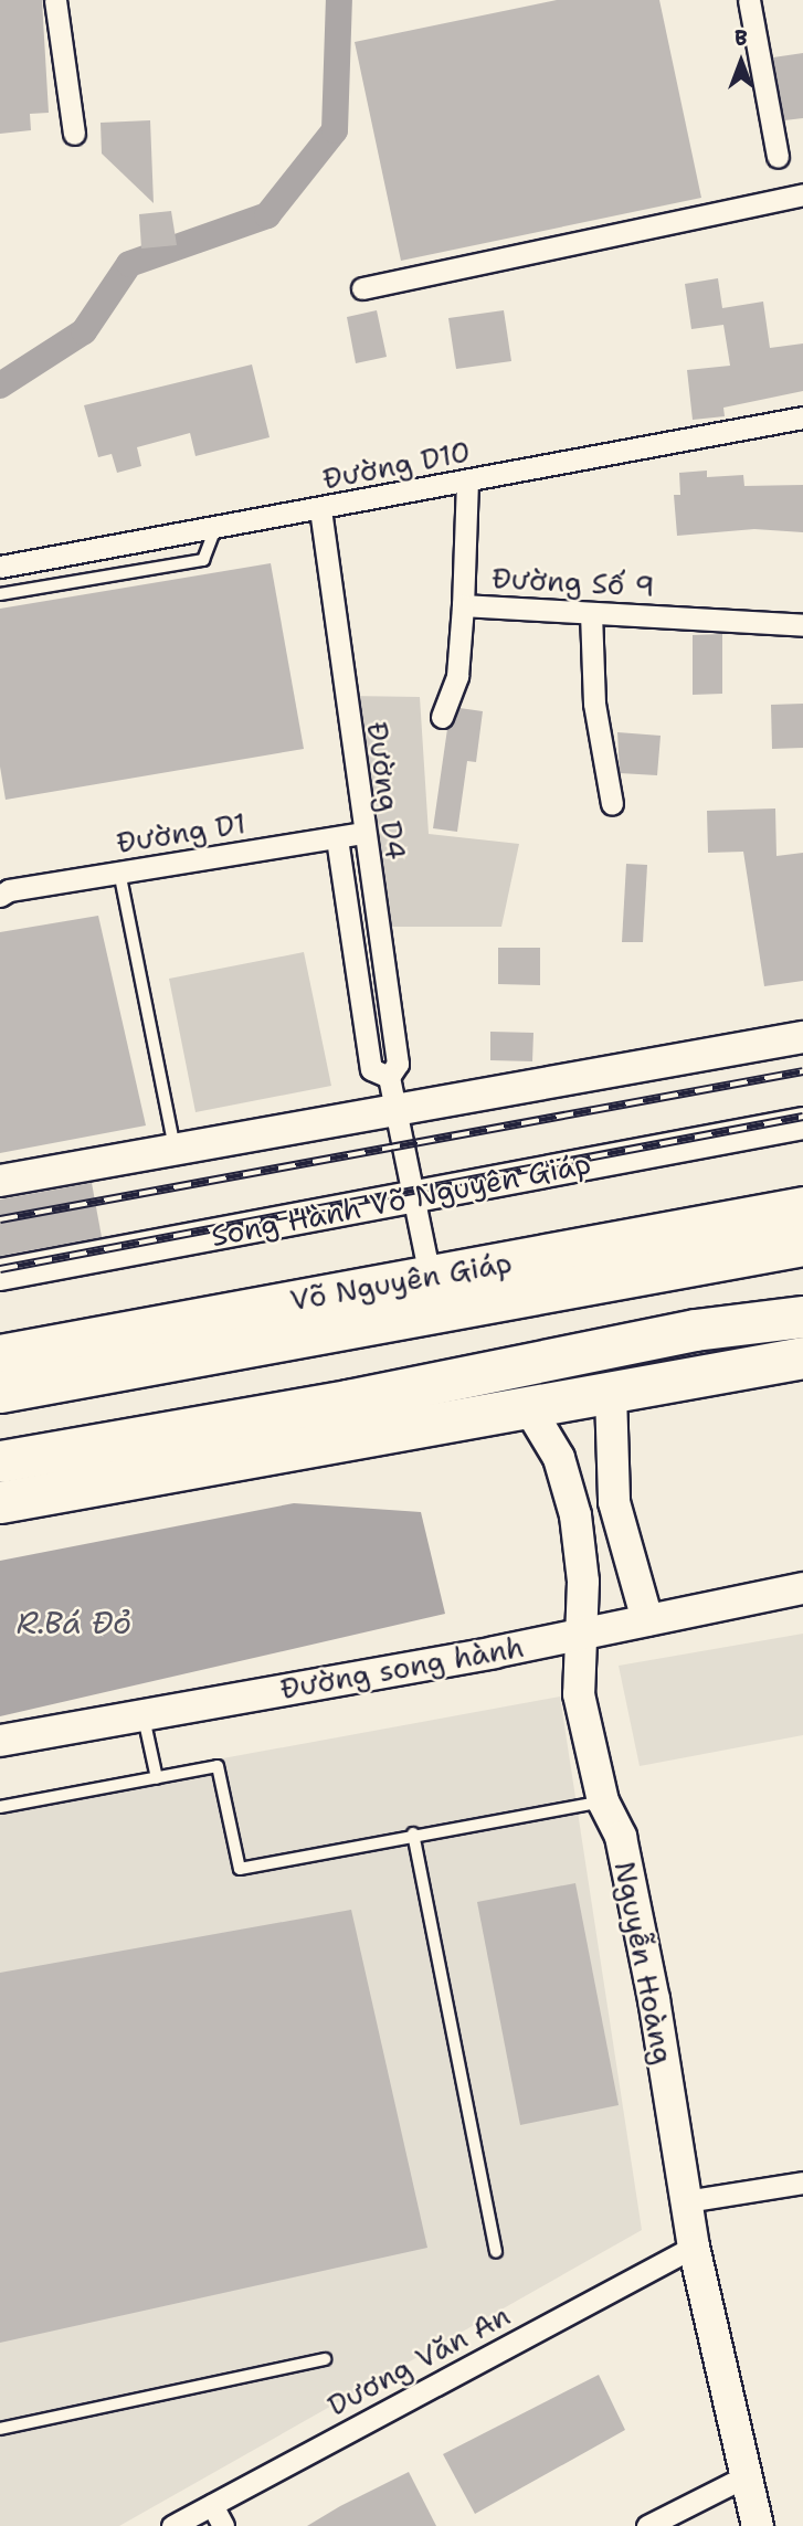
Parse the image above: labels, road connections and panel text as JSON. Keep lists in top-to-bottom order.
{
  "streets": {
    "highway": ["Võ Nguyên Giáp"],
    "main road": ["Song Hành Võ Nguyên Giáp", "Đường song hành", "Nguyễn Hoàng"],
    "street": [
      "Đường D10",
      "Đường Số 9",
      "Đường D4",
      "Đường D1",
      "Dương Văn An"
    ]
  },
  "crossings": [
    ["Đường D10", "Đường Số 9"],
    ["Đường D10", "Đường D4"],
    ["Đường D4", "Đường D1"],
    ["Đường D4", "Song Hành Võ Nguyên Giáp"],
    ["Đường D4", "Võ Nguyên Giáp"],
    ["Đường song hành", "Nguyễn Hoàng"],
    ["Nguyễn Hoàng", "Dương Văn An"]
  ],
  "water": ["R.Bá Đỏ"],
  "north": "top"
}
